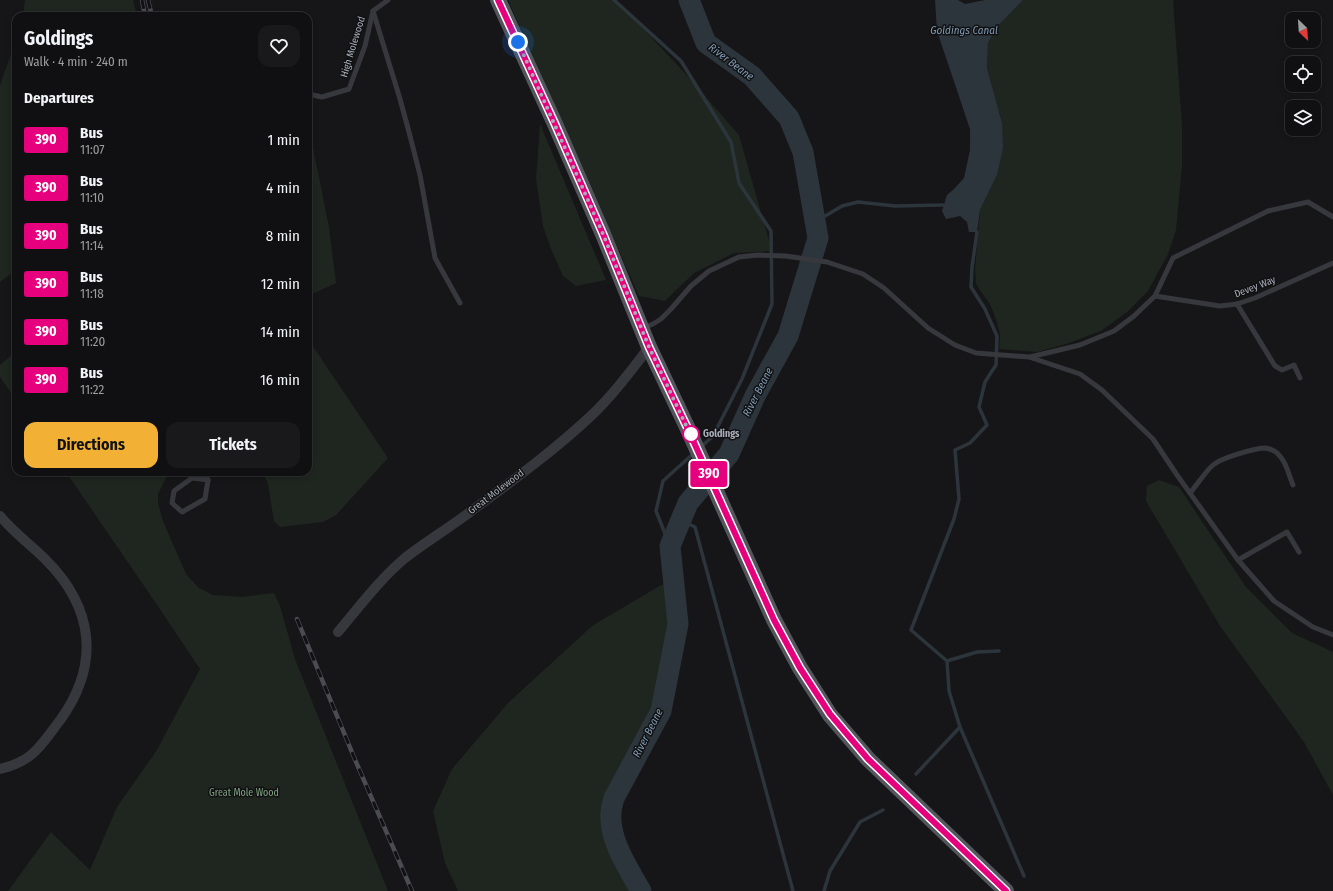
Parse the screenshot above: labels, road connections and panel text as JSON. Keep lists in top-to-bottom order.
{
  "streets": {
    "street": ["Great Molewood"],
    "lane": ["High Molewood", "Devey Way"]
  },
  "water": ["Goldings Canal", "River Beane"],
  "parks": ["Great Mole Wood"],
  "places": ["Goldings"],
  "lines": ["bus line 390"],
  "north": "bottom right",
  "page": {
    "on_map": "390",
    "heading": [
      ["Goldings", "Walk · 4 min · 240 m"],
      "Departures"
    ],
    "list": [
      {
        "mark": "390",
        "name": "Bus",
        "note": "11:07",
        "value": "1 min"
      },
      {
        "mark": "390",
        "name": "Bus",
        "note": "11:10",
        "value": "4 min"
      },
      {
        "mark": "390",
        "name": "Bus",
        "note": "11:14",
        "value": "8 min"
      },
      {
        "mark": "390",
        "name": "Bus",
        "note": "11:18",
        "value": "12 min"
      },
      {
        "mark": "390",
        "name": "Bus",
        "note": "11:20",
        "value": "14 min"
      },
      {
        "mark": "390",
        "name": "Bus",
        "note": "11:22",
        "value": "16 min"
      }
    ],
    "buttons": ["Directions", "Tickets"]
  }
}
